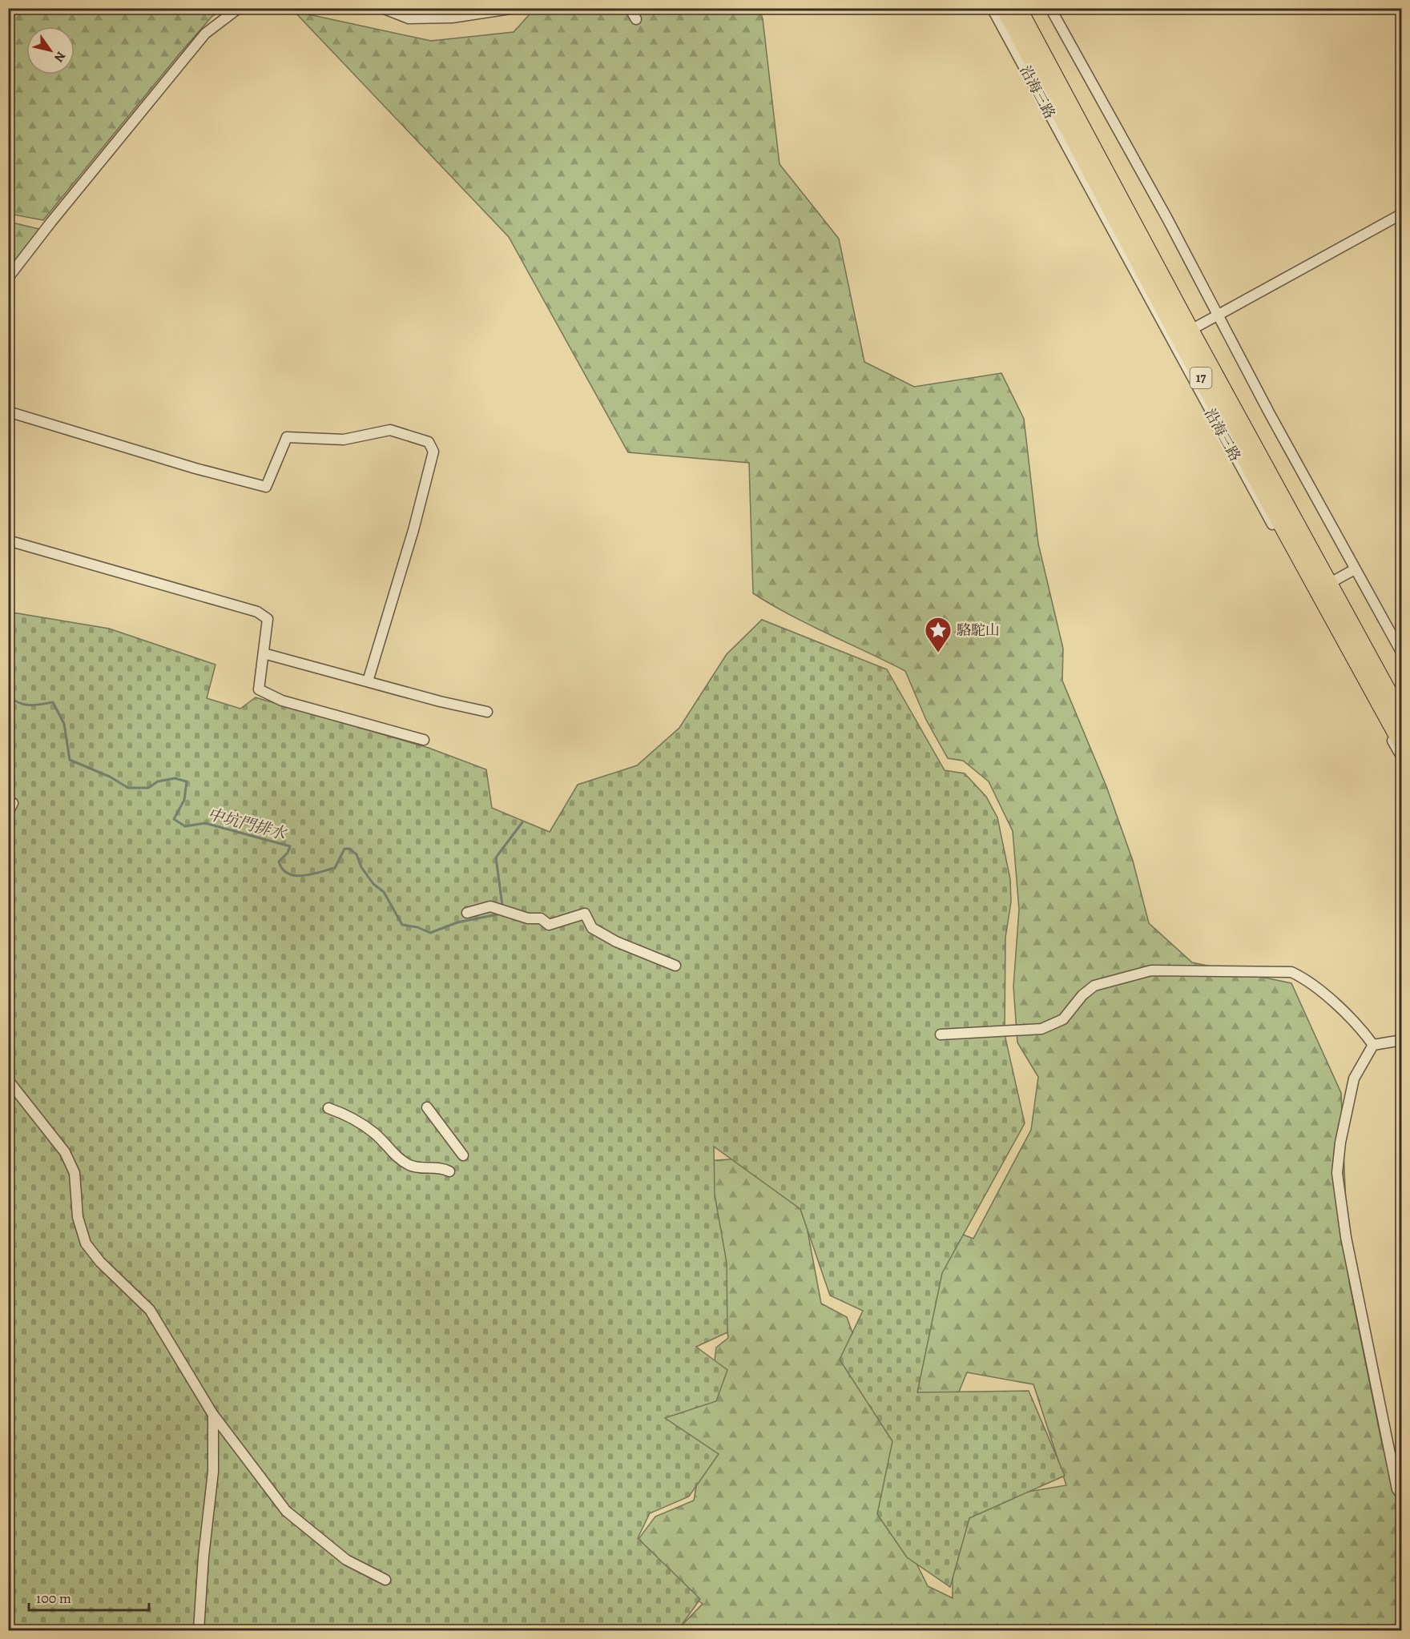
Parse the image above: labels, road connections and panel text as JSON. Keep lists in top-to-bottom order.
{
  "streets": {
    "main road": ["沿海三路", "17"]
  },
  "water": ["中坑門排水"],
  "places": {
    "place": ["駱駝山"]
  },
  "scale_bar": "100 m",
  "north": "bottom right"
}
